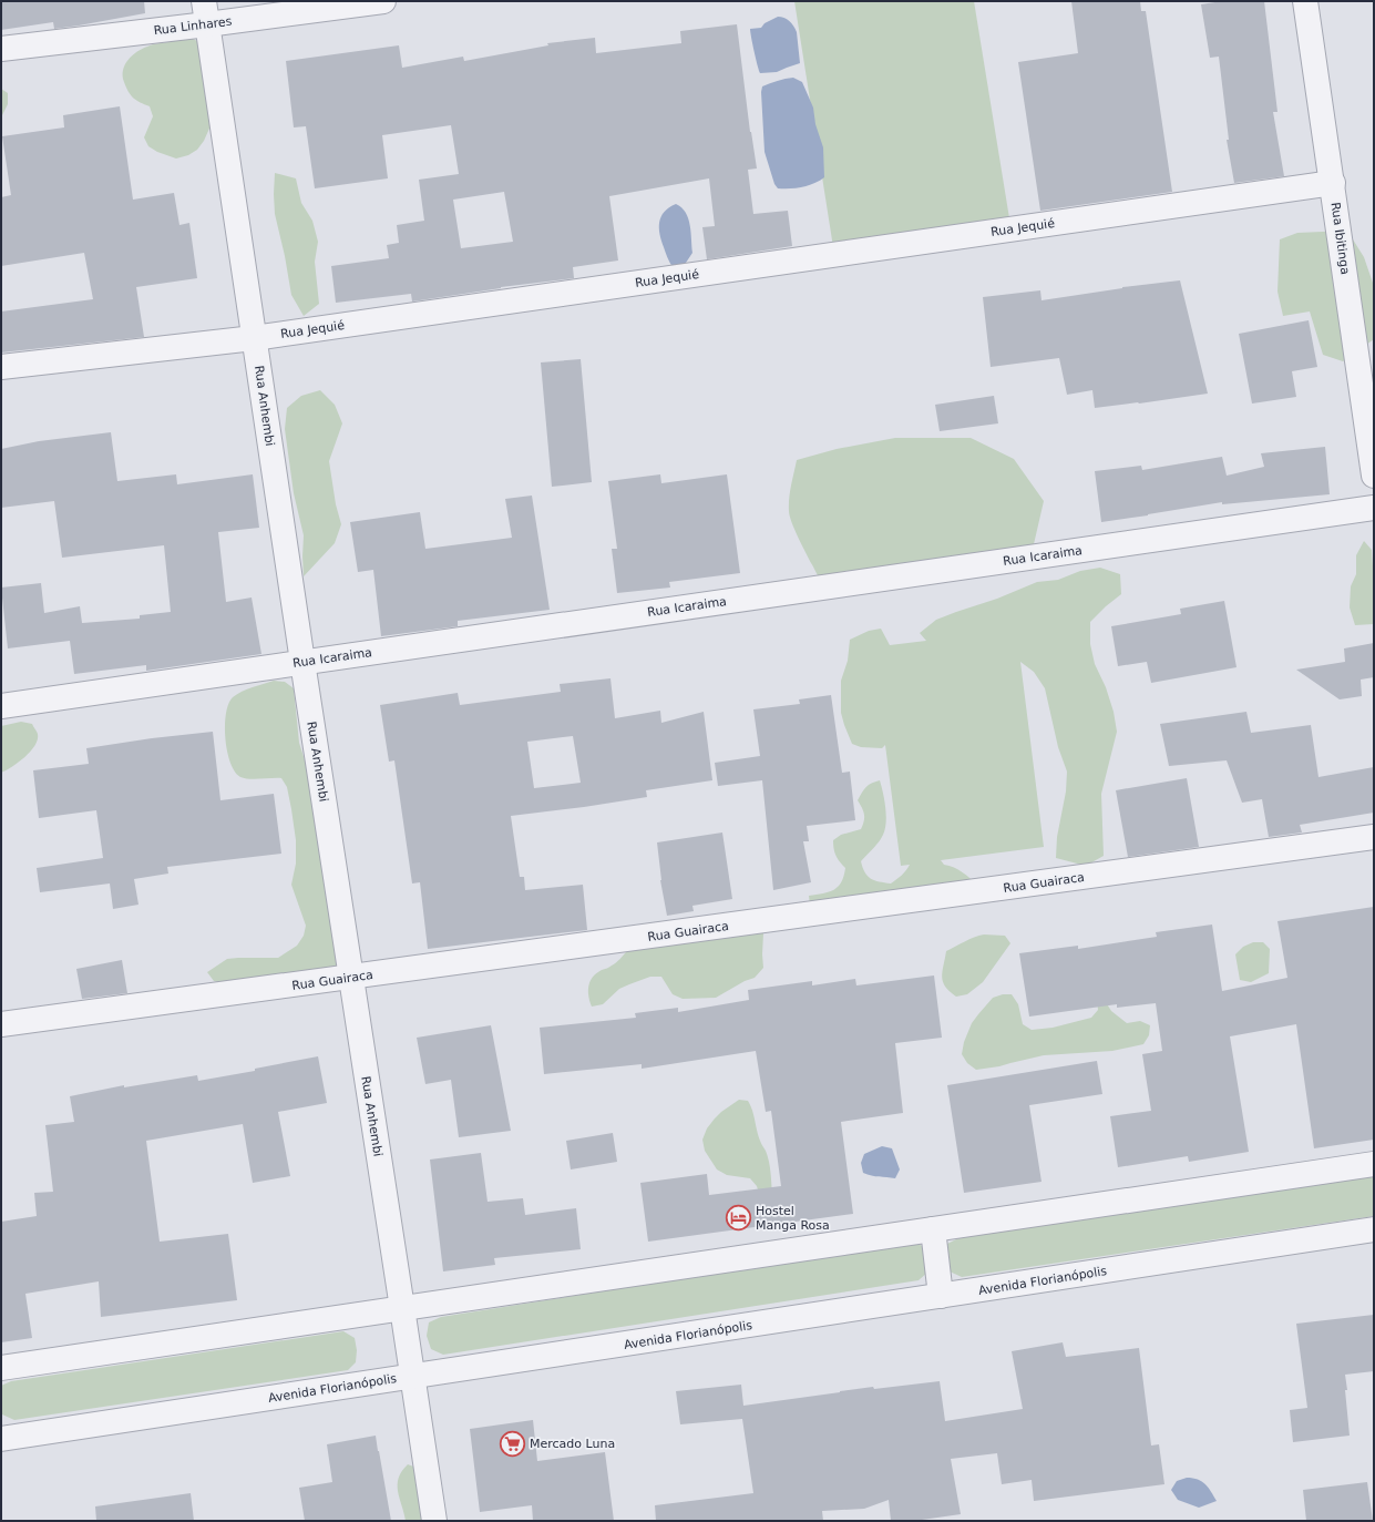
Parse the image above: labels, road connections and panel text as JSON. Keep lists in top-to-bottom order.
{
  "streets": {
    "street": [
      "Rua Linhares",
      "Rua Jequié",
      "Rua Ibitinga",
      "Rua Anhembi",
      "Rua Icaraima",
      "Rua Guairaca",
      "Avenida Florianópolis"
    ]
  },
  "crossings": [
    ["Rua Linhares", "Rua Anhembi"],
    ["Rua Jequié", "Rua Ibitinga"],
    ["Rua Jequié", "Rua Anhembi"],
    ["Rua Anhembi", "Rua Icaraima"],
    ["Rua Anhembi", "Rua Guairaca"],
    ["Rua Anhembi", "Avenida Florianópolis"]
  ],
  "places": {
    "hotel": ["Hostel Manga Rosa"],
    "supermarket": ["Mercado Luna"]
  }
}
